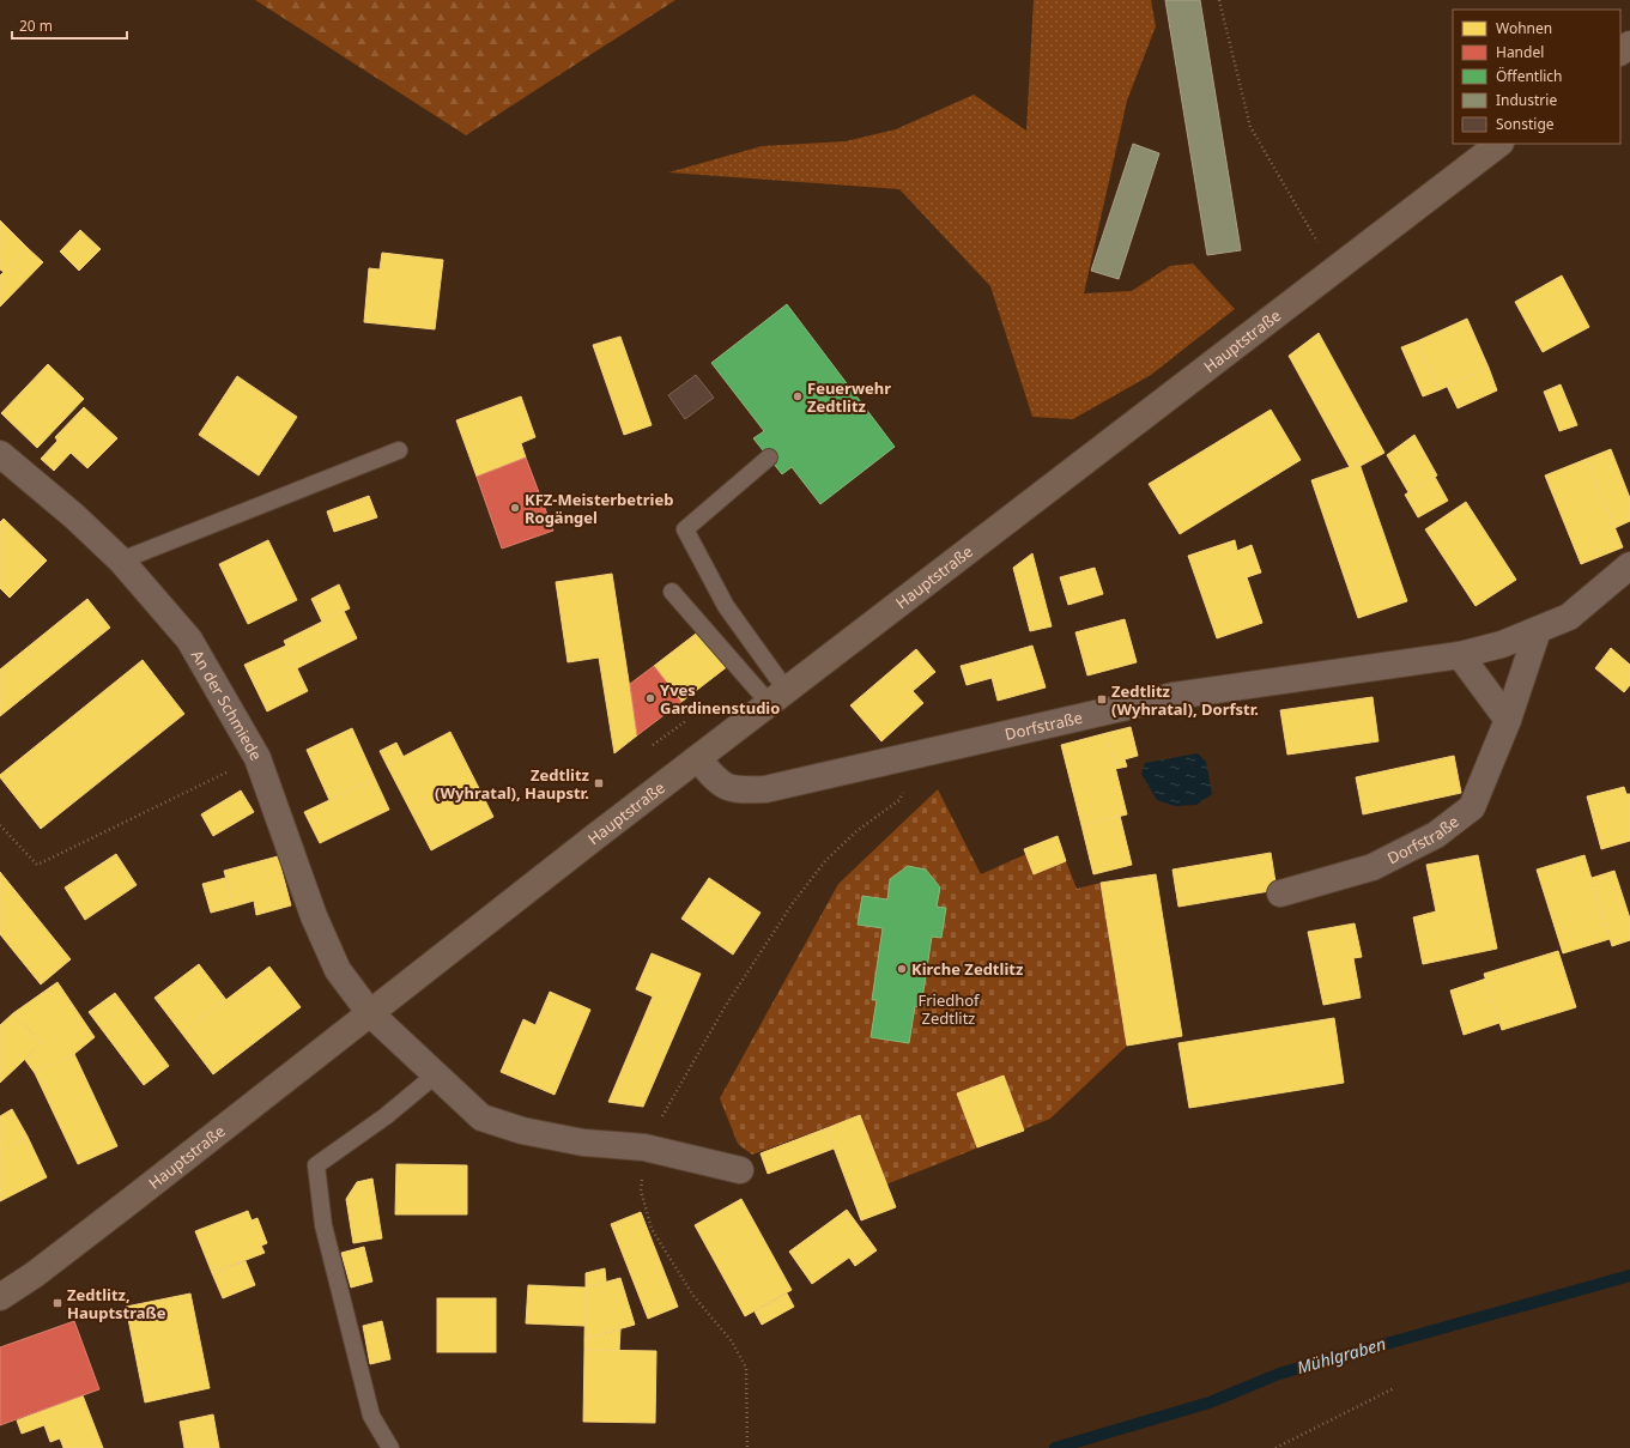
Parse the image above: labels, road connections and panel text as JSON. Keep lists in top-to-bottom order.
{
  "streets": {
    "main road": ["Hauptstraße"],
    "street": ["An der Schmiede", "Dorfstraße"]
  },
  "crossings": [
    ["Hauptstraße", "An der Schmiede"],
    ["Hauptstraße", "Dorfstraße"]
  ],
  "water": ["Mühlgraben"],
  "parks": ["Friedhof Zedtlitz"],
  "places": {
    "other": [
      "Feuerwehr Zedtlitz",
      "KFZ-Meisterbetrieb Rogängel",
      "Yves Gardinenstudio",
      "Kirche Zedtlitz"
    ],
    "transit": ["Zedtlitz (Wyhratal), Dorfstr.", "Zedtlitz (Wyhratal), Haupstr.", "Zedtlitz, Hauptstraße"]
  },
  "legend": [
    "Wohnen",
    "Handel",
    "Öffentlich",
    "Industrie",
    "Sonstige"
  ],
  "scale_bar": "20 m"
}
